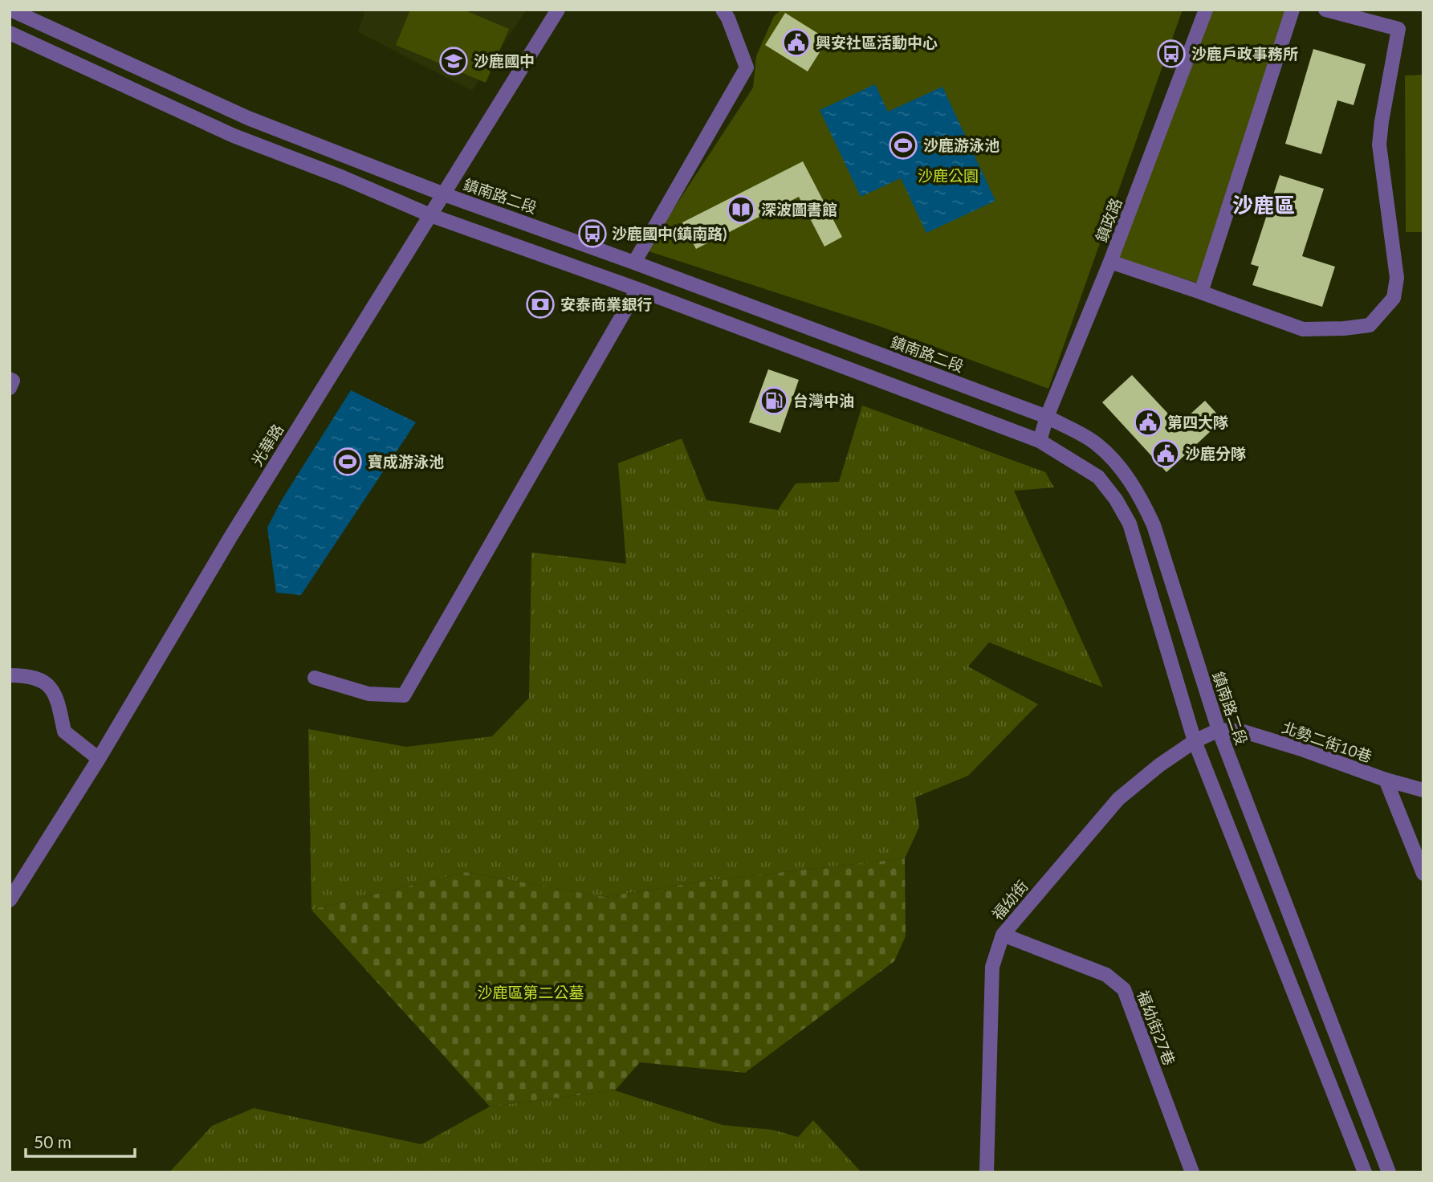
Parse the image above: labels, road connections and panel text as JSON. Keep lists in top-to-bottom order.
{
  "streets": {
    "street": [
      "鎮南路二段",
      "鎮政路",
      "光華路",
      "北勢二街10巷",
      "福幼街",
      "福幼街27巷"
    ]
  },
  "crossings": [
    ["鎮南路二段", "鎮政路"],
    ["鎮南路二段", "光華路"],
    ["鎮南路二段", "北勢二街10巷"],
    ["鎮南路二段", "福幼街"],
    ["北勢二街10巷", "福幼街"],
    ["福幼街", "福幼街27巷"]
  ],
  "districts": ["沙鹿區"],
  "parks": ["沙鹿公園", "沙鹿區第二公墓"],
  "places": {
    "public building": ["興安社區活動中心", "第四大隊", "沙鹿分隊"],
    "bus stop": ["沙鹿戶政事務所", "沙鹿國中(鎮南路)"],
    "school or university": ["沙鹿國中"],
    "sports": ["沙鹿游泳池", "寶成游泳池"],
    "library": ["深波圖書館"],
    "bank": ["安泰商業銀行"],
    "fuel station": ["台灣中油"]
  },
  "scale_bar": "50 m"
}
